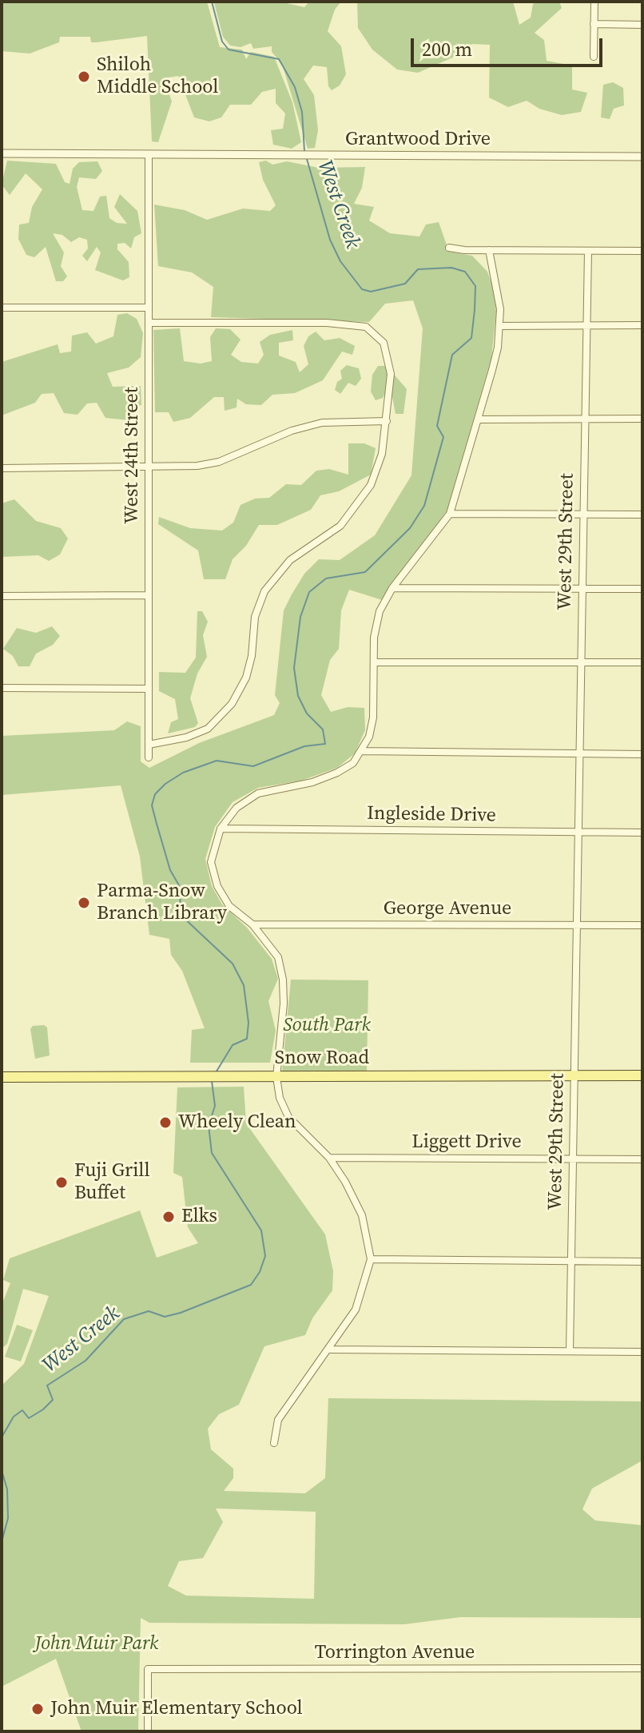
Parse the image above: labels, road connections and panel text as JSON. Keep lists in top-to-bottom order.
{
  "streets": {
    "main road": ["Snow Road"],
    "street": [
      "Grantwood Drive",
      "West 24th Street",
      "West 29th Street",
      "Ingleside Drive",
      "George Avenue",
      "Liggett Drive",
      "Torrington Avenue"
    ]
  },
  "crossings": [
    ["Grantwood Drive", "West 24th Street"],
    ["West 29th Street", "Ingleside Drive"],
    ["West 29th Street", "George Avenue"],
    ["West 29th Street", "Snow Road"],
    ["West 29th Street", "Liggett Drive"]
  ],
  "water": ["West Creek"],
  "parks": ["South Park", "John Muir Park"],
  "places": [
    "Shiloh Middle School",
    "Parma-Snow Branch Library",
    "Wheely Clean",
    "Fuji Grill Buffet",
    "Elks",
    "John Muir Elementary School"
  ],
  "scale_bar": "200 m"
}
